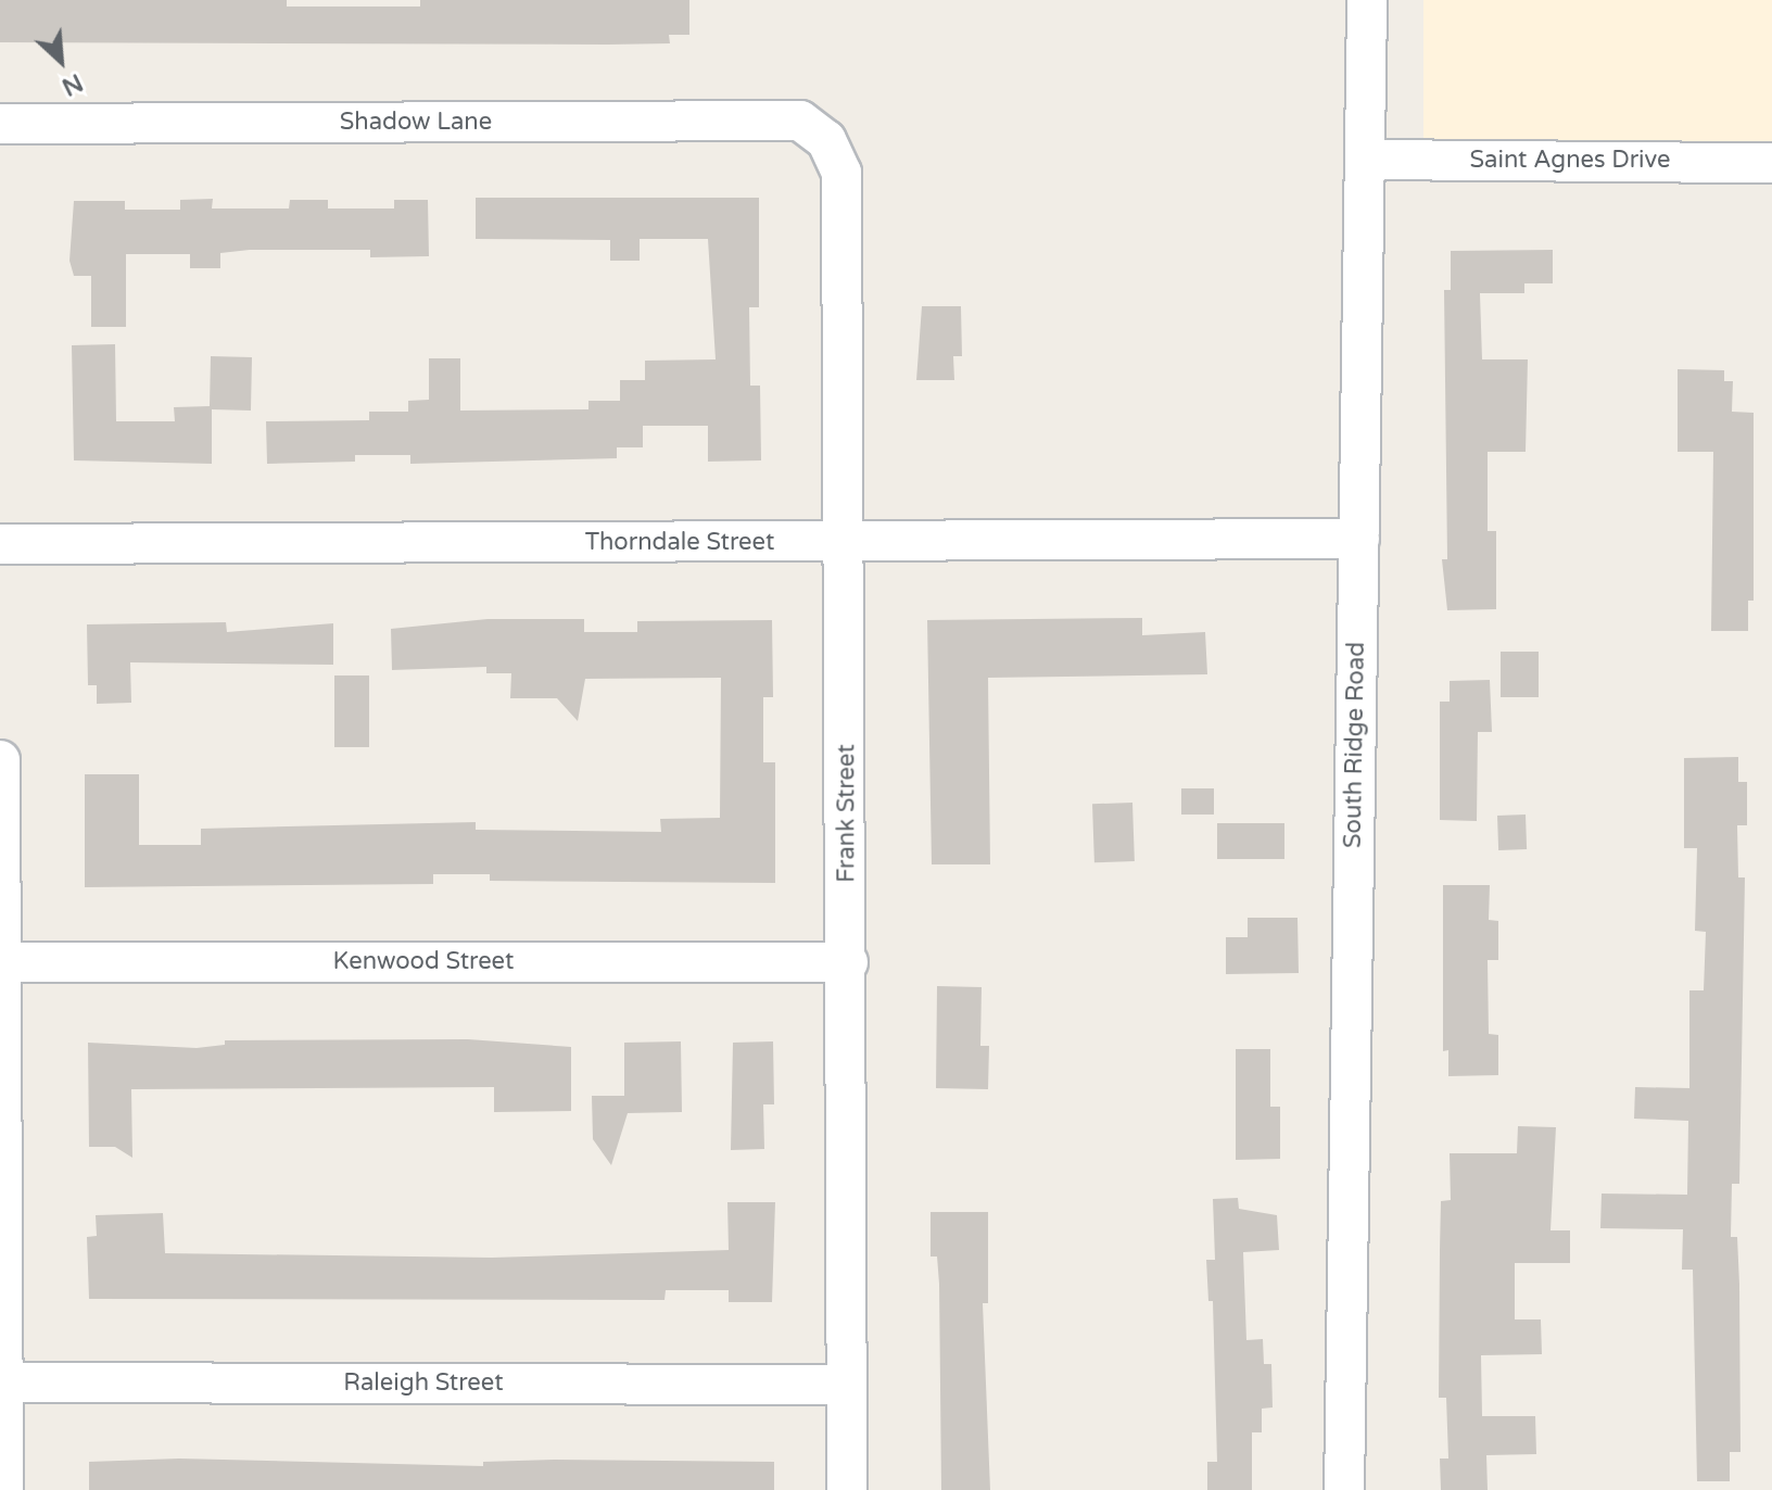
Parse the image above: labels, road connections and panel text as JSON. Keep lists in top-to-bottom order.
{
  "streets": {
    "street": [
      "Shadow Lane",
      "Saint Agnes Drive",
      "Thorndale Street",
      "South Ridge Road",
      "Frank Street",
      "Kenwood Street",
      "Raleigh Street"
    ]
  },
  "crossings": [
    ["Shadow Lane", "Frank Street"],
    ["Saint Agnes Drive", "South Ridge Road"],
    ["Thorndale Street", "South Ridge Road"],
    ["Thorndale Street", "Frank Street"],
    ["Frank Street", "Kenwood Street"],
    ["Frank Street", "Raleigh Street"]
  ],
  "north": "bottom right"
}
